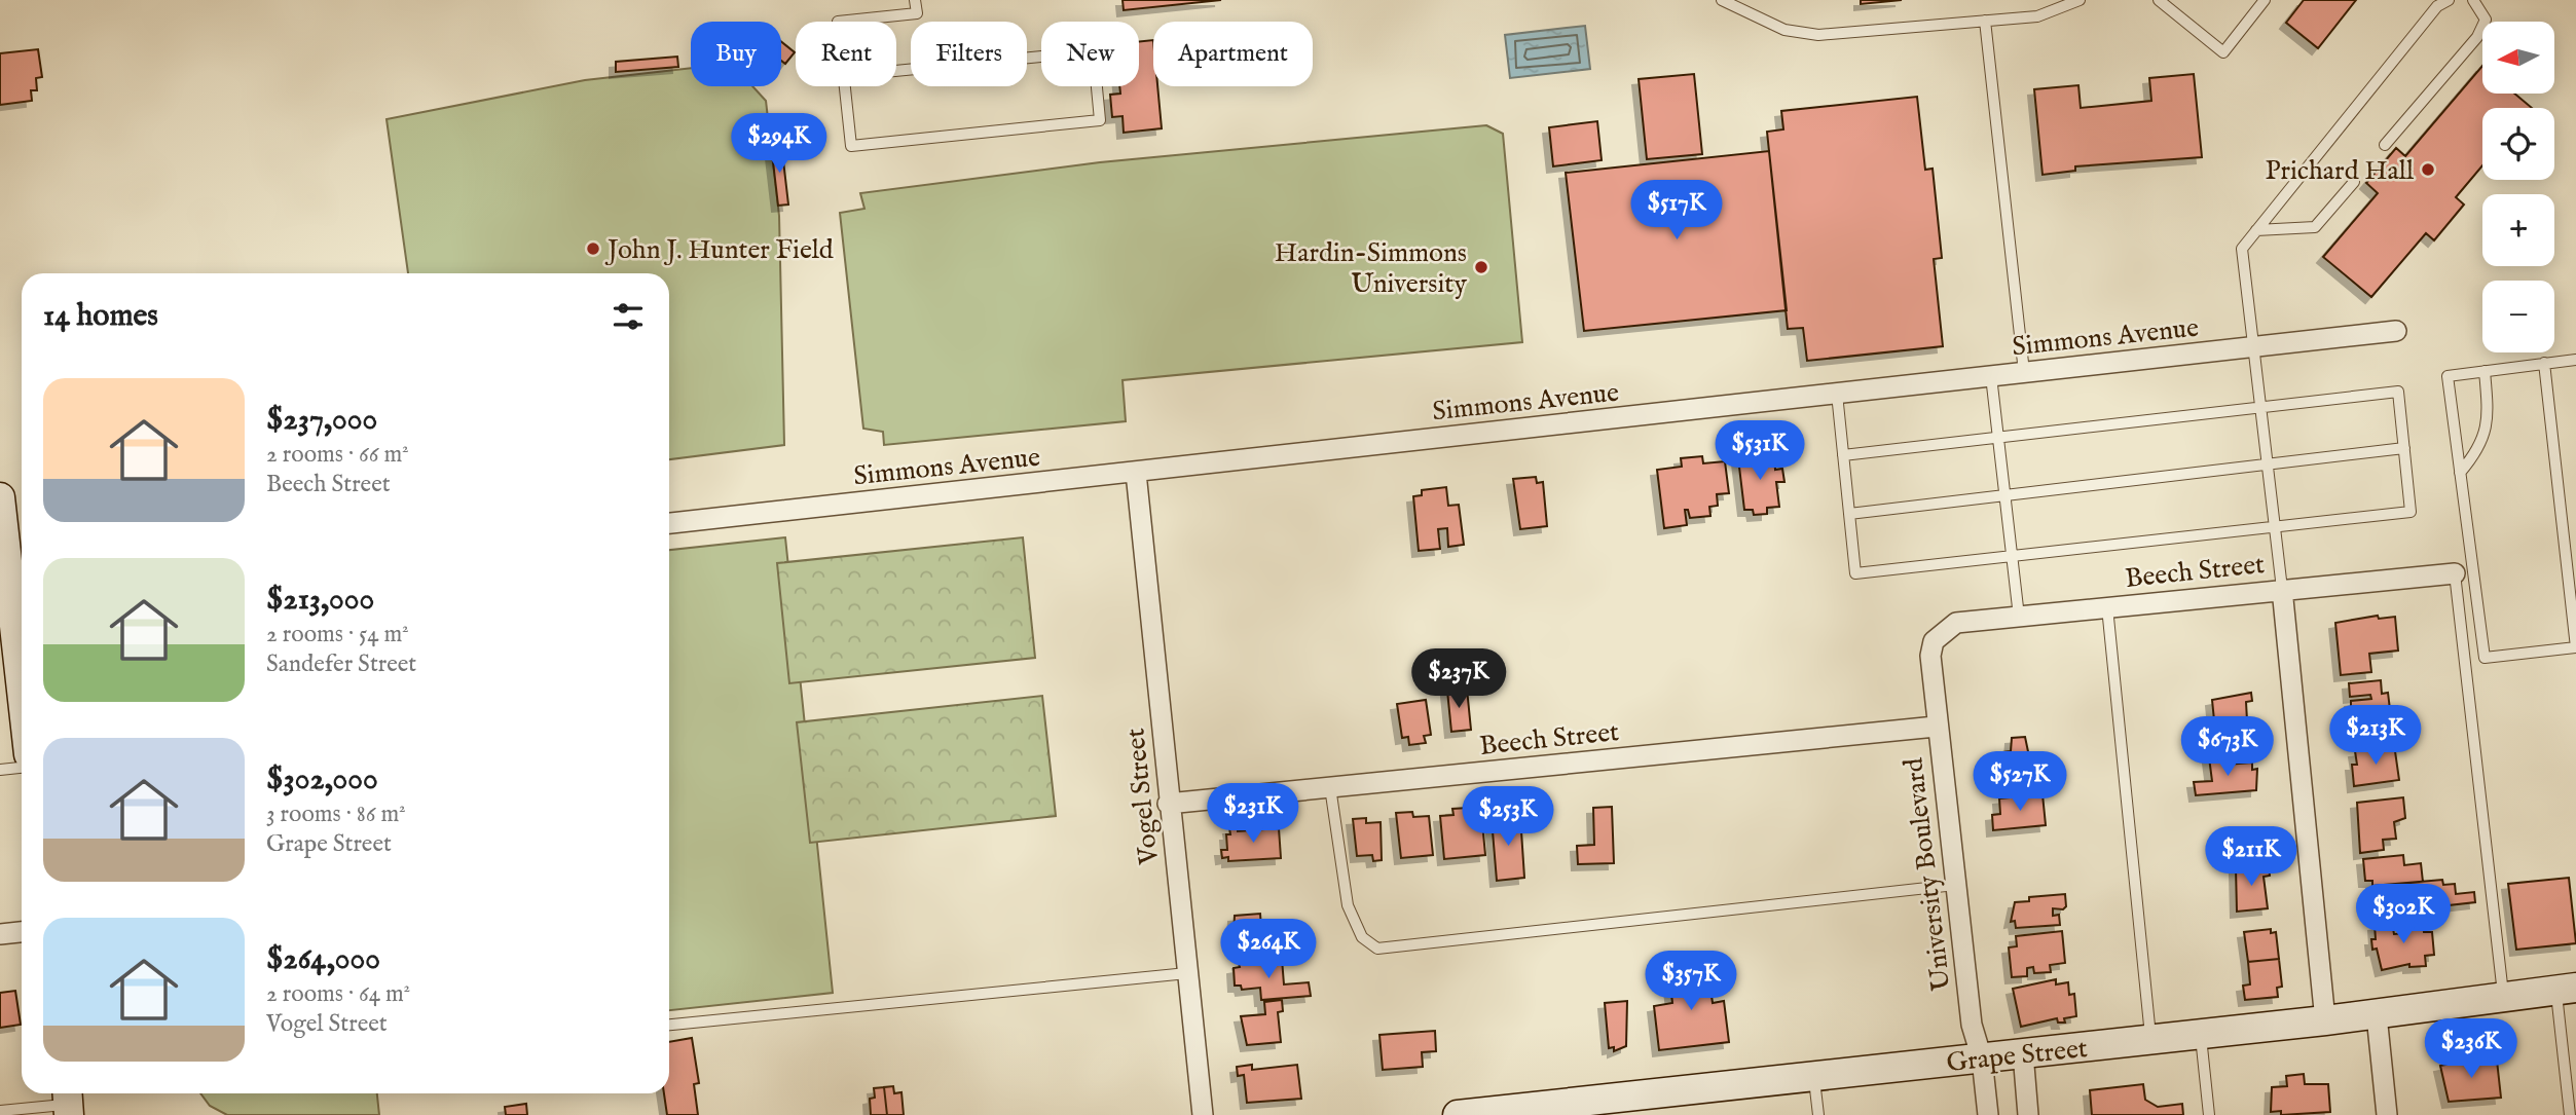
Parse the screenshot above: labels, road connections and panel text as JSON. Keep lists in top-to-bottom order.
{
  "streets": {
    "street": [
      "Simmons Avenue",
      "Beech Street",
      "Vogel Street",
      "University Boulevard",
      "Grape Street"
    ]
  },
  "crossings": [
    ["Simmons Avenue", "Vogel Street"],
    ["Beech Street", "Vogel Street"],
    ["Beech Street", "University Boulevard"],
    ["University Boulevard", "Grape Street"]
  ],
  "places": ["Prichard Hall", "John J. Hunter Field", "Hardin-Simmons University"],
  "north": "left",
  "page": {
    "map_buttons": ["+", "−"],
    "chip": [
      "Buy",
      "Rent",
      "Filters",
      "New",
      "Apartment"
    ],
    "price": [
      "$294K",
      "$517K",
      "$531K",
      "$237K",
      "$213K",
      "$673K",
      "$527K",
      "$231K",
      "$253K",
      "$211K",
      "$302K",
      "$264K",
      "$357K",
      "$236K"
    ],
    "heading": "14 homes",
    "list": [
      {
        "name": "$237,000",
        "note": "2 rooms · 66 m² · Beech Street"
      },
      {
        "name": "$213,000",
        "note": "2 rooms · 54 m² · Sandefer Street"
      },
      {
        "name": "$302,000",
        "note": "3 rooms · 86 m² · Grape Street"
      },
      {
        "name": "$264,000",
        "note": "2 rooms · 64 m² · Vogel Street"
      }
    ]
  }
}
